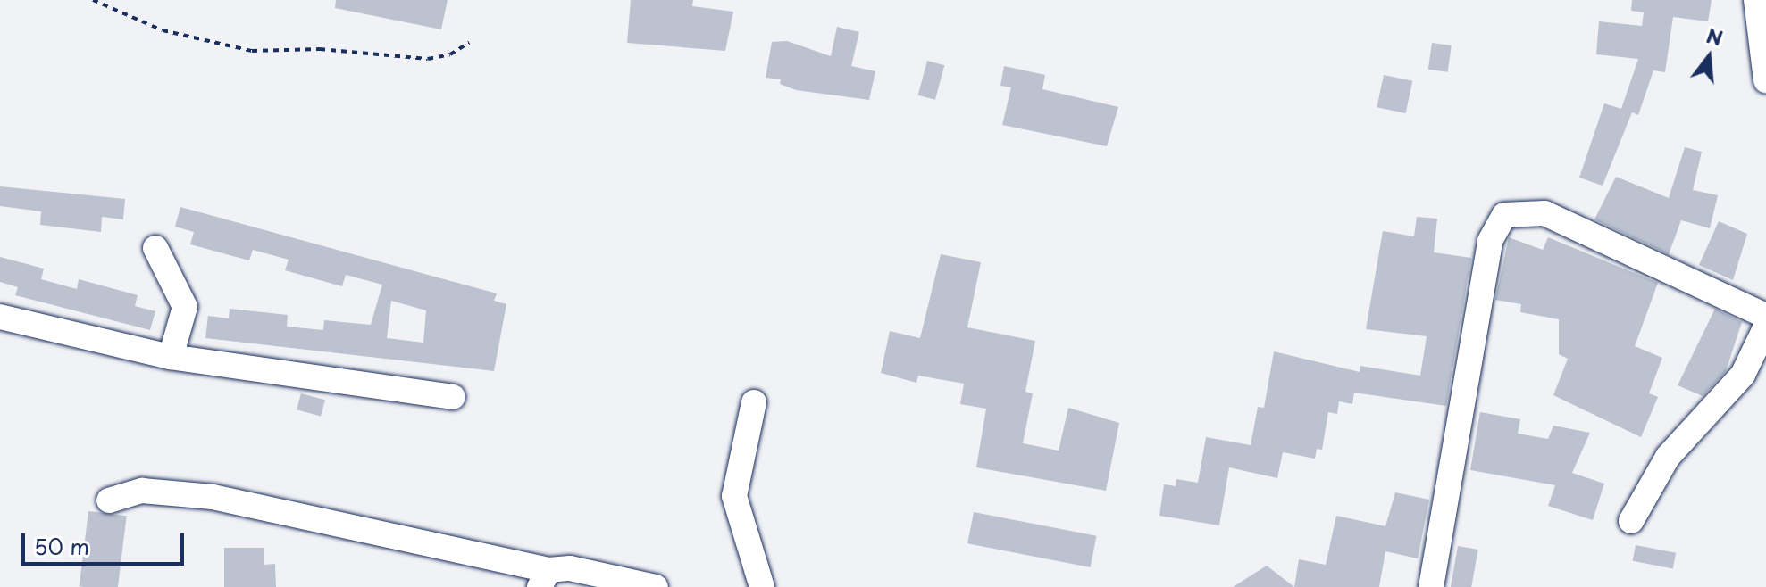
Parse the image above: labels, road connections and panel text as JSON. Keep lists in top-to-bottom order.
{
  "scale_bar": "50 m",
  "north": "top"
}
